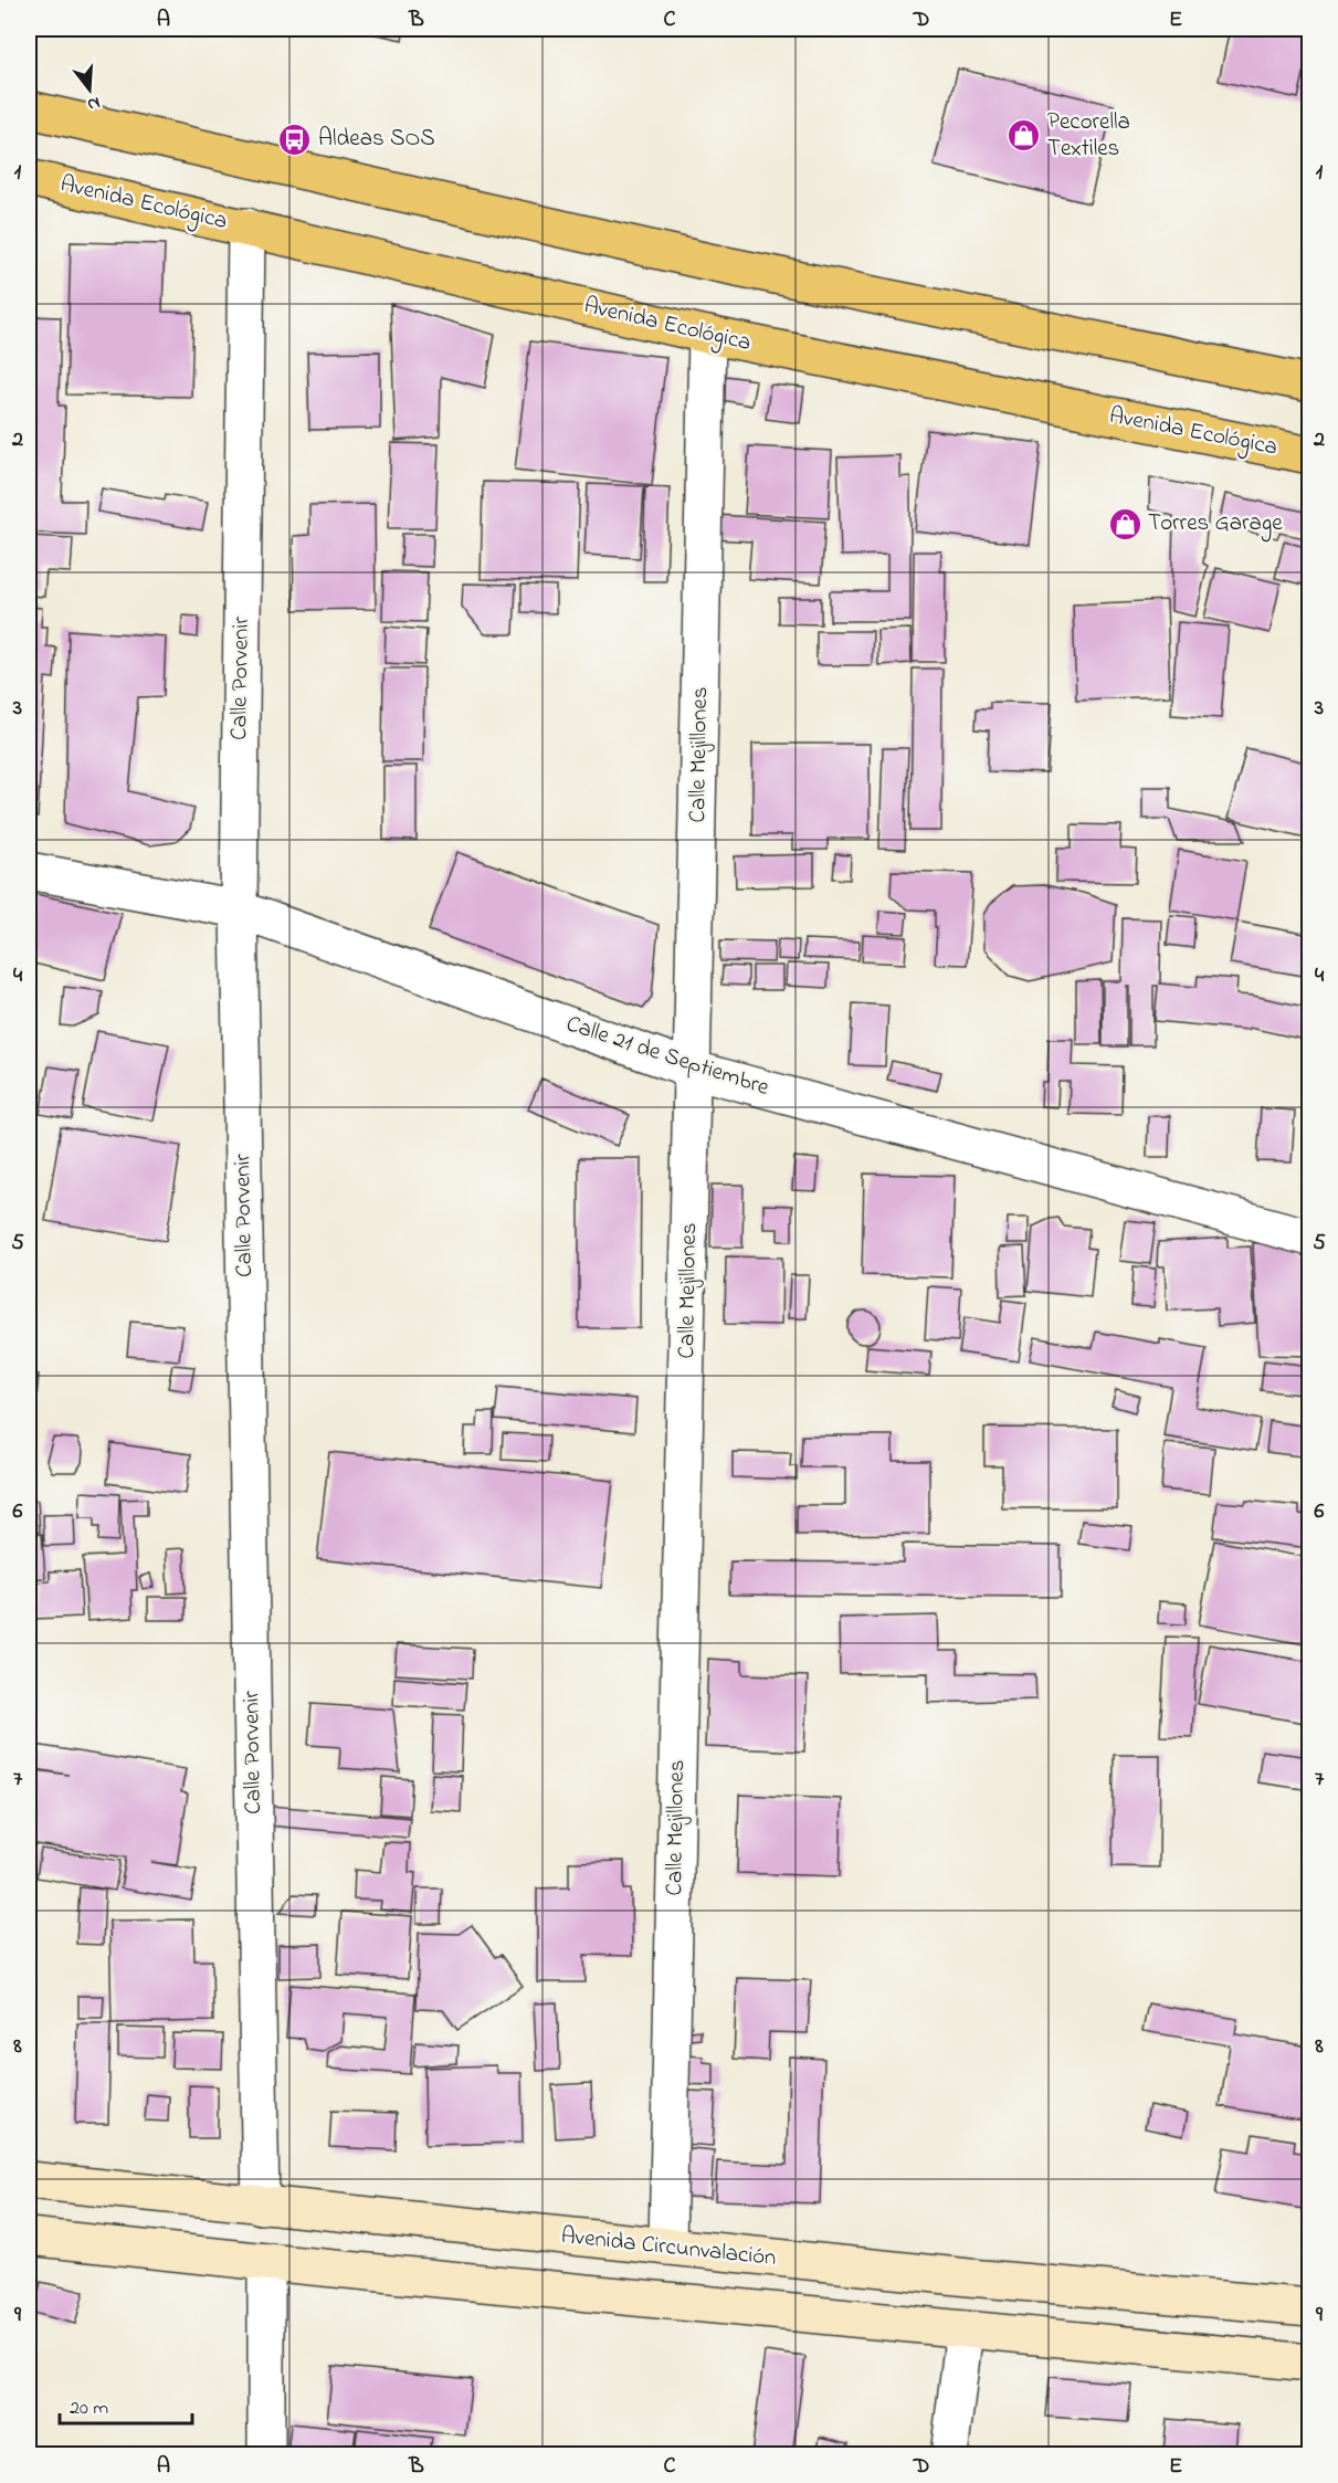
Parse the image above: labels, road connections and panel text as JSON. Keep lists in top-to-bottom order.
{
  "streets": {
    "main road": ["Avenida Ecológica", "Avenida Circunvalación"],
    "street": ["Calle Porvenir", "Calle Mejillones", "Calle 21 de Septiembre"]
  },
  "crossings": [
    ["Avenida Ecológica", "Calle Porvenir"],
    ["Avenida Ecológica", "Calle Mejillones"],
    ["Calle Porvenir", "Calle 21 de Septiembre"],
    ["Calle Porvenir", "Avenida Circunvalación"],
    ["Calle Mejillones", "Calle 21 de Septiembre"],
    ["Calle Mejillones", "Avenida Circunvalación"]
  ],
  "places": {
    "shop": ["Pecorella Textiles", "Torres Garage"],
    "bus stop": ["Aldeas SOS"]
  },
  "scale_bar": "20 m",
  "north": "bottom",
  "grid": {
    "columns": [
      "A",
      "B",
      "C",
      "D",
      "E"
    ],
    "rows": [
      "1",
      "2",
      "3",
      "4",
      "5",
      "6",
      "7",
      "8",
      "9"
    ]
  }
}
